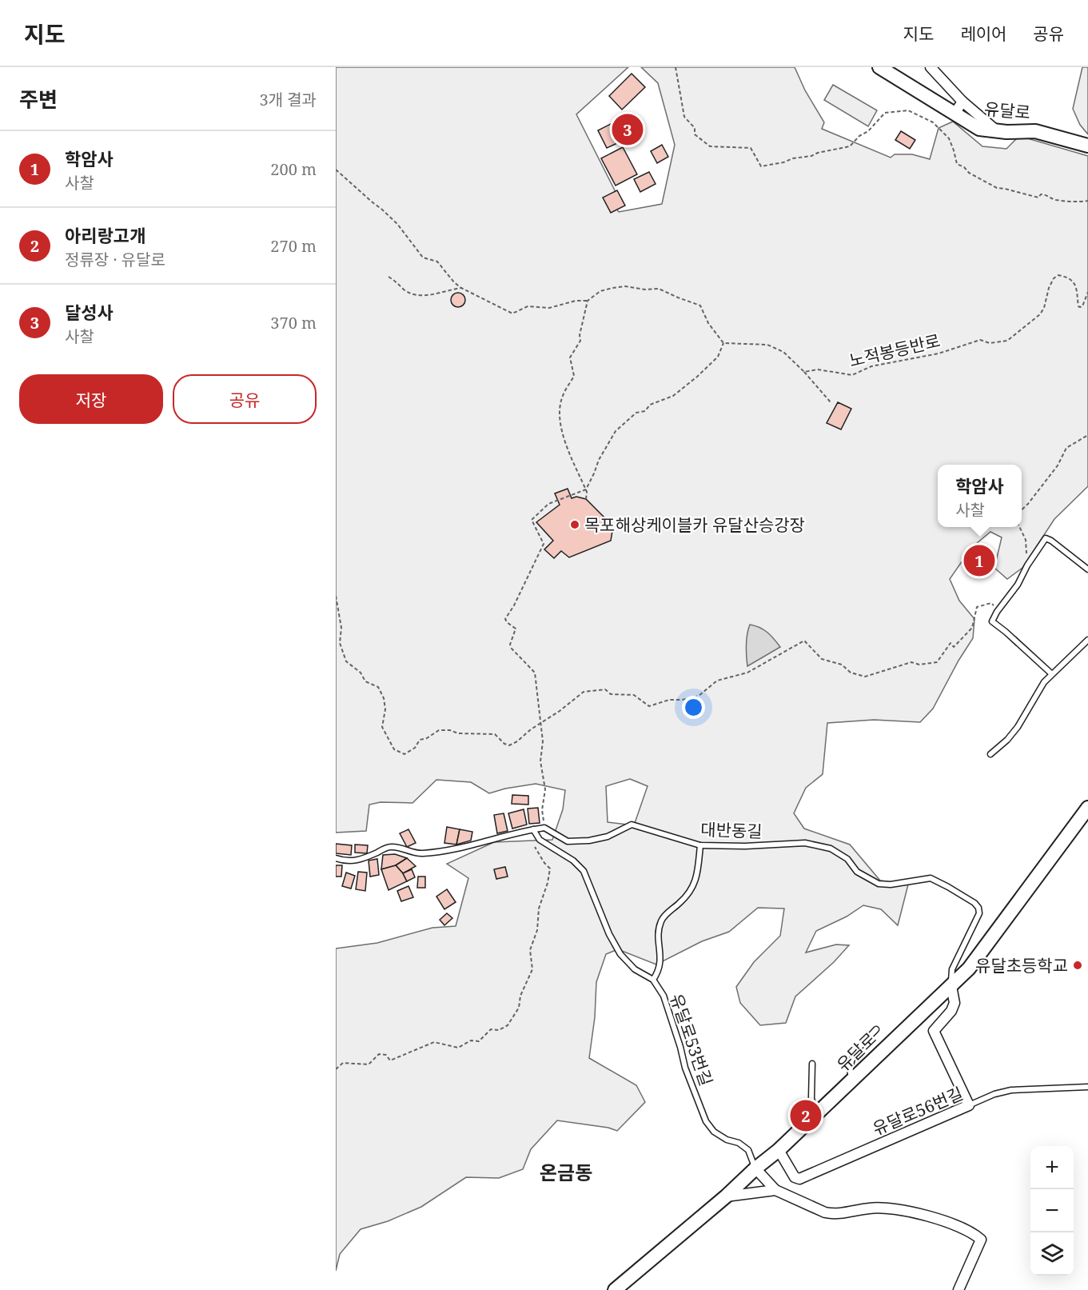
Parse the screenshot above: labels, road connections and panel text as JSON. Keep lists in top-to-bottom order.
{
  "streets": {
    "street": ["유달로", "유달로56번길"],
    "lane": ["대반동길", "유달로53번길"],
    "path": ["노적봉등반로"]
  },
  "crossings": [
    ["유달로", "대반동길"],
    ["유달로", "유달로53번길"],
    ["유달로", "유달로56번길"]
  ],
  "districts": ["온금동"],
  "places": ["목포해상케이블카 유달산승강장", "유달초등학교"],
  "page": {
    "header": "지도",
    "nav": ["지도", "레이어", "공유"],
    "heading": ["주변", "3개 결과"],
    "pins": ["3", "1", "2"],
    "list": [
      {
        "mark": "1",
        "name": "학암사",
        "note": "사찰",
        "value": "200 m"
      },
      {
        "mark": "2",
        "name": "아리랑고개",
        "note": "정류장 · 유달로",
        "value": "270 m"
      },
      {
        "mark": "3",
        "name": "달성사",
        "note": "사찰",
        "value": "370 m"
      }
    ],
    "buttons": ["저장", "공유"],
    "popup": ["학암사", "사찰"],
    "map_buttons": ["+", "−"]
  }
}
